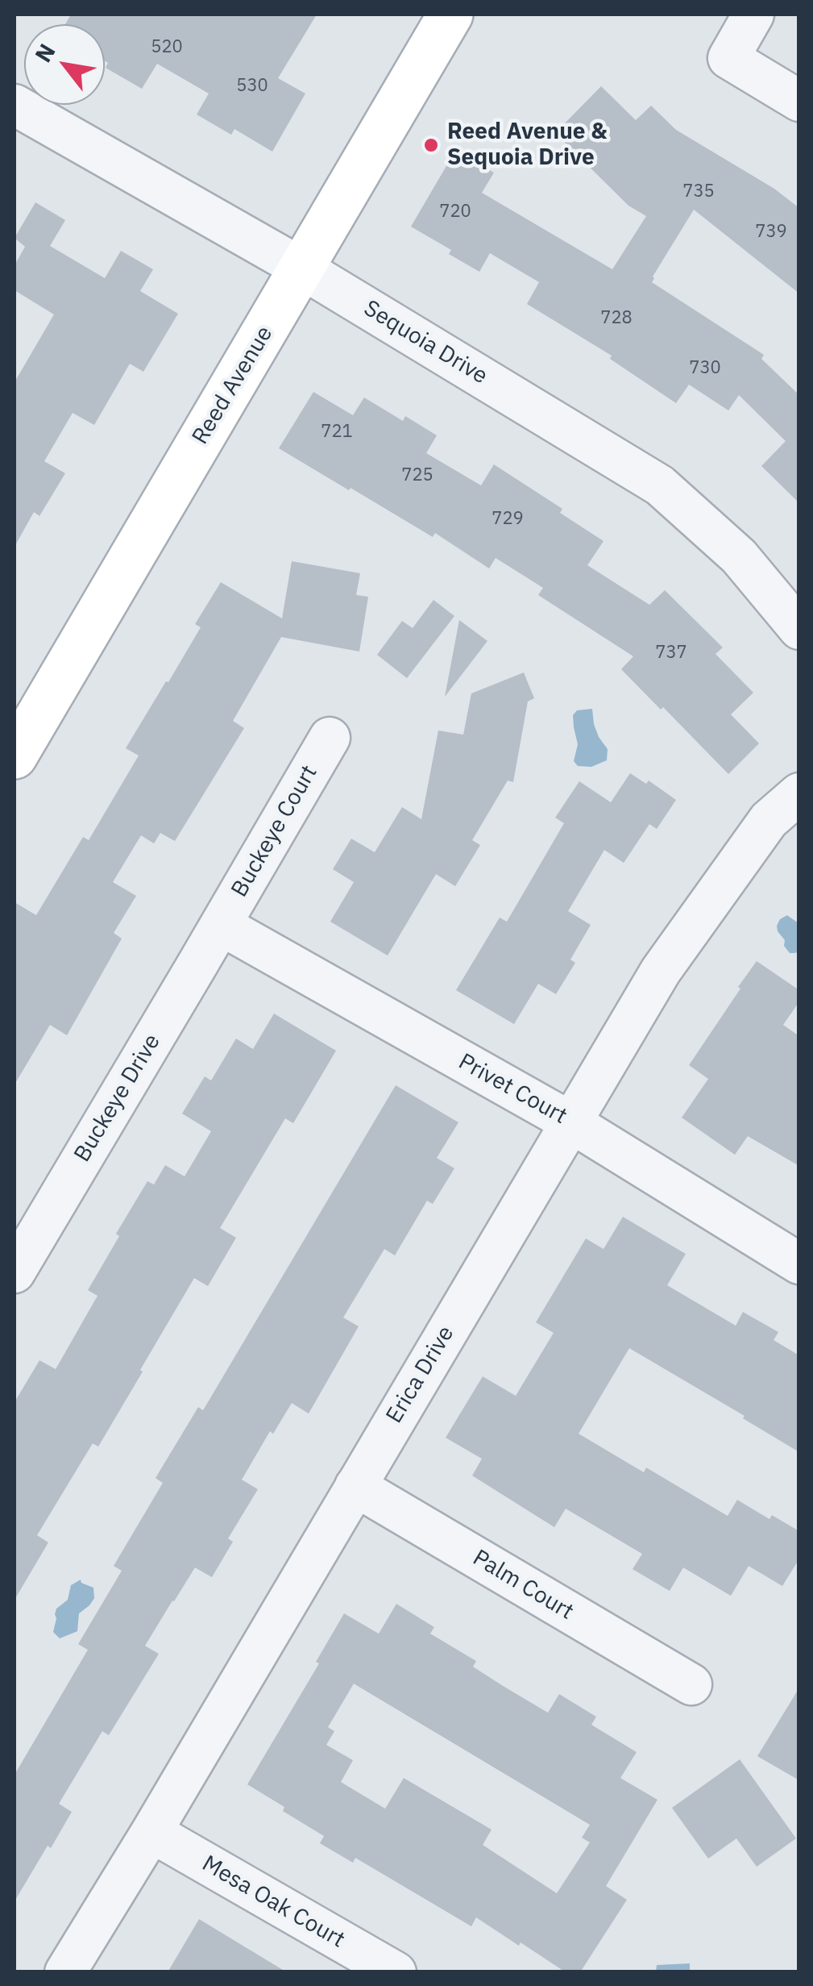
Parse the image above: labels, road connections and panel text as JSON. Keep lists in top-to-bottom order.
{
  "streets": {
    "main road": ["Reed Avenue"],
    "street": [
      "Sequoia Drive",
      "Buckeye Court",
      "Privet Court",
      "Buckeye Drive",
      "Erica Drive",
      "Palm Court",
      "Mesa Oak Court"
    ]
  },
  "crossings": [
    ["Sequoia Drive", "Reed Avenue"],
    ["Buckeye Court", "Privet Court"],
    ["Buckeye Court", "Buckeye Drive"],
    ["Privet Court", "Buckeye Drive"],
    ["Privet Court", "Erica Drive"],
    ["Erica Drive", "Palm Court"],
    ["Erica Drive", "Mesa Oak Court"]
  ],
  "places": ["Reed Avenue & Sequoia Drive"],
  "house_numbers": [
    "520",
    "530",
    "735",
    "720",
    "739",
    "728",
    "730",
    "721",
    "725",
    "729",
    "737"
  ],
  "north": "top left"
}
